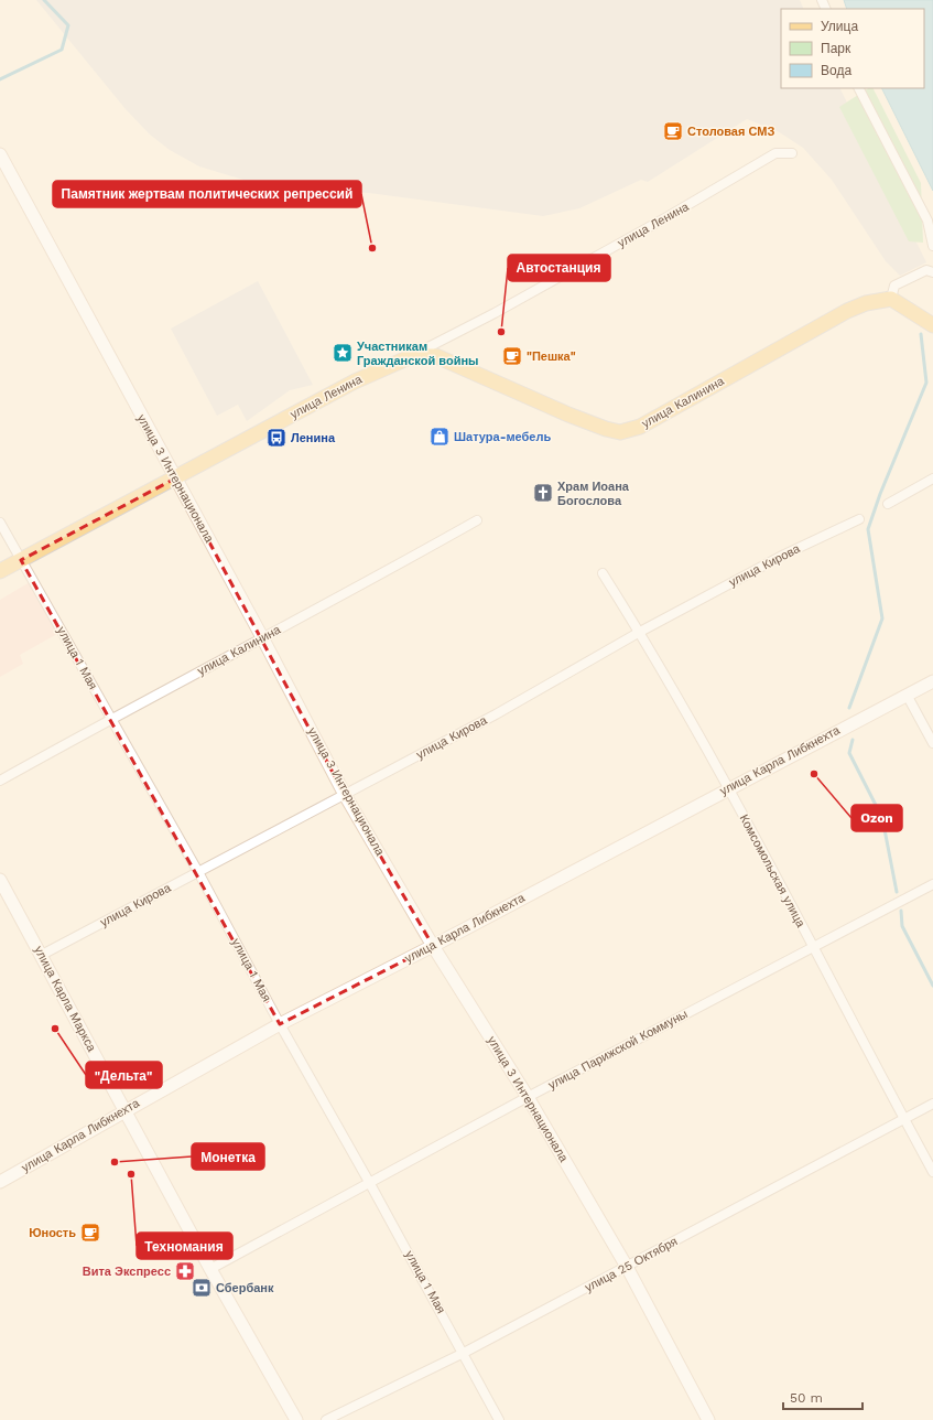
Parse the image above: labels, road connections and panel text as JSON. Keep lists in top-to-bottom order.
{
  "streets": {
    "main road": [
      "улица Ленина",
      "улица Калинина",
      "улица 3 Интернационала",
      "улица Карла Либкнехта",
      "улица Карла Маркса"
    ],
    "street": [
      "улица Кирова",
      "улица 1 Мая",
      "Комсомольская улица",
      "улица Парижской Коммуны",
      "улица 25 Октября"
    ]
  },
  "crossings": [
    ["улица Ленина", "улица Калинина"],
    ["улица Ленина", "улица 3 Интернационала"],
    ["улица Ленина", "улица 1 Мая"],
    ["улица Калинина", "улица 3 Интернационала"],
    ["улица Калинина", "улица 1 Мая"],
    ["улица 3 Интернационала", "улица Кирова"],
    ["улица 3 Интернационала", "улица Карла Либкнехта"],
    ["улица 3 Интернационала", "улица Парижской Коммуны"],
    ["улица 3 Интернационала", "улица 25 Октября"],
    ["улица Кирова", "улица 1 Мая"],
    ["улица Кирова", "Комсомольская улица"],
    ["улица Кирова", "улица Карла Маркса"],
    ["улица 1 Мая", "улица Карла Либкнехта"],
    ["улица 1 Мая", "улица Парижской Коммуны"],
    ["улица 1 Мая", "улица 25 Октября"],
    ["улица Карла Либкнехта", "Комсомольская улица"],
    ["улица Карла Либкнехта", "улица Карла Маркса"],
    ["Комсомольская улица", "улица Парижской Коммуны"],
    ["Комсомольская улица", "улица 25 Октября"],
    ["улица Карла Маркса", "улица Парижской Коммуны"]
  ],
  "places": {
    "cafe": ["Столовая СМЗ", "\"Пешка\"", "Юность"],
    "other": [
      "Памятник жертвам политических репрессий",
      "Автостанция",
      "Ozon",
      "\"Дельта\"",
      "Монетка",
      "Техномания"
    ],
    "place": ["Участникам Гражданской войны"],
    "shop": ["Шатура-мебель"],
    "bus stop": ["Ленина"],
    "church": ["Храм Иоана Богослова"],
    "pharmacy": ["Вита Экспресс"],
    "bank": ["Сбербанк"]
  },
  "legend": ["Улица", "Парк", "Вода"],
  "scale_bar": "50 m"
}
